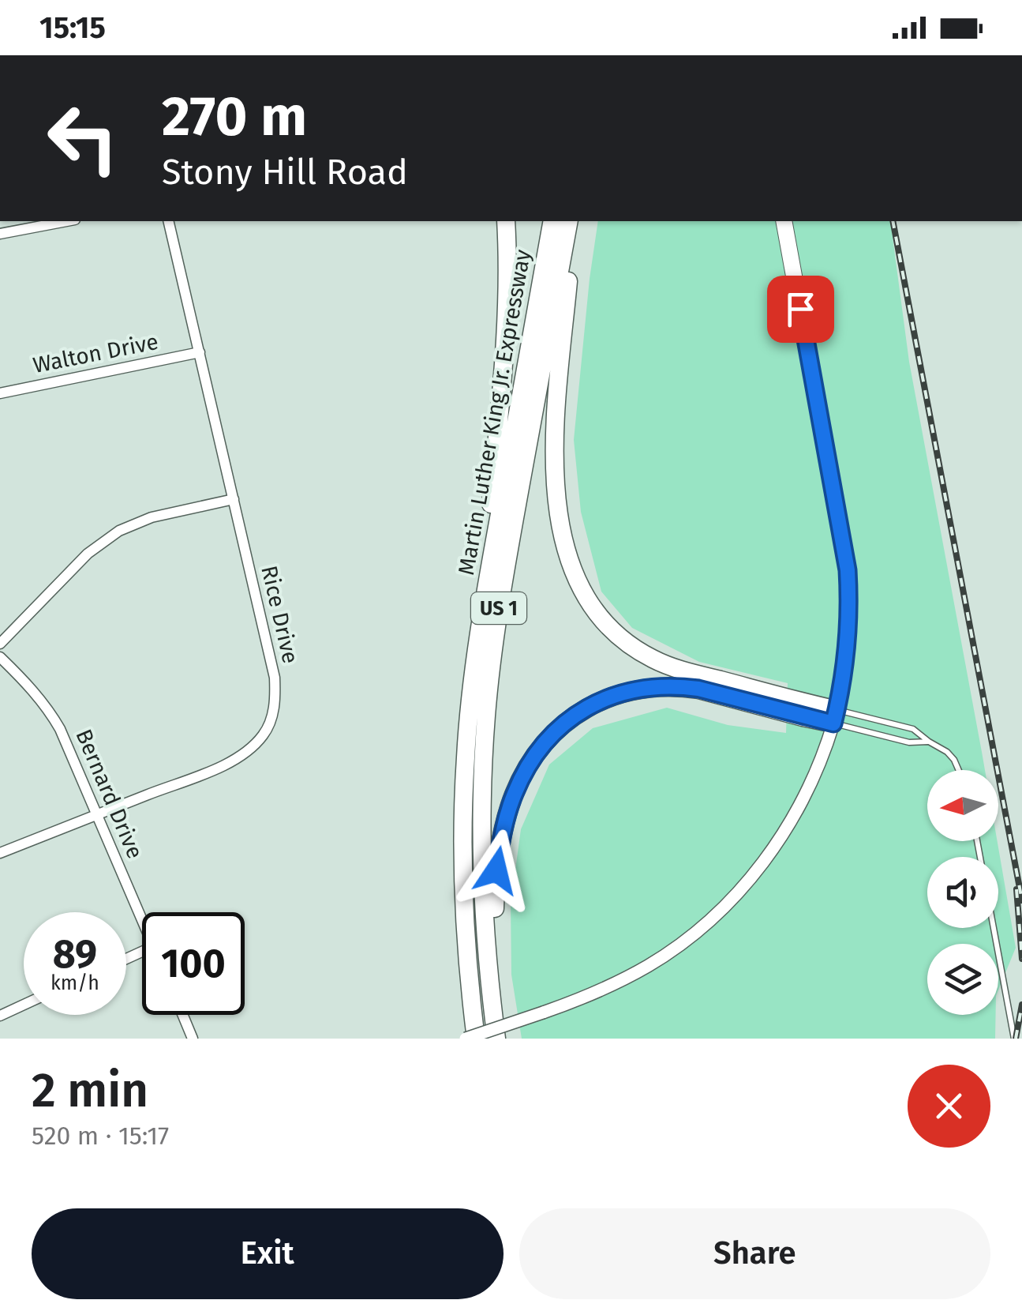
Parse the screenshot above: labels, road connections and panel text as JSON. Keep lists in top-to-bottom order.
{
  "streets": {
    "highway": ["Martin Luther King Jr. Expressway", "US 1"],
    "street": ["Walton Drive", "Rice Drive", "Bernard Drive"]
  },
  "crossings": [
    ["Walton Drive", "Rice Drive"],
    ["Rice Drive", "Bernard Drive"]
  ],
  "north": "left",
  "page": {
    "status": "15:15",
    "turn": ["270 m", "Stony Hill Road"],
    "speed": "89 km/h",
    "limit": "100",
    "heading": ["2 min", "520 m · 15:17"],
    "buttons": ["Exit", "Share"]
  }
}
